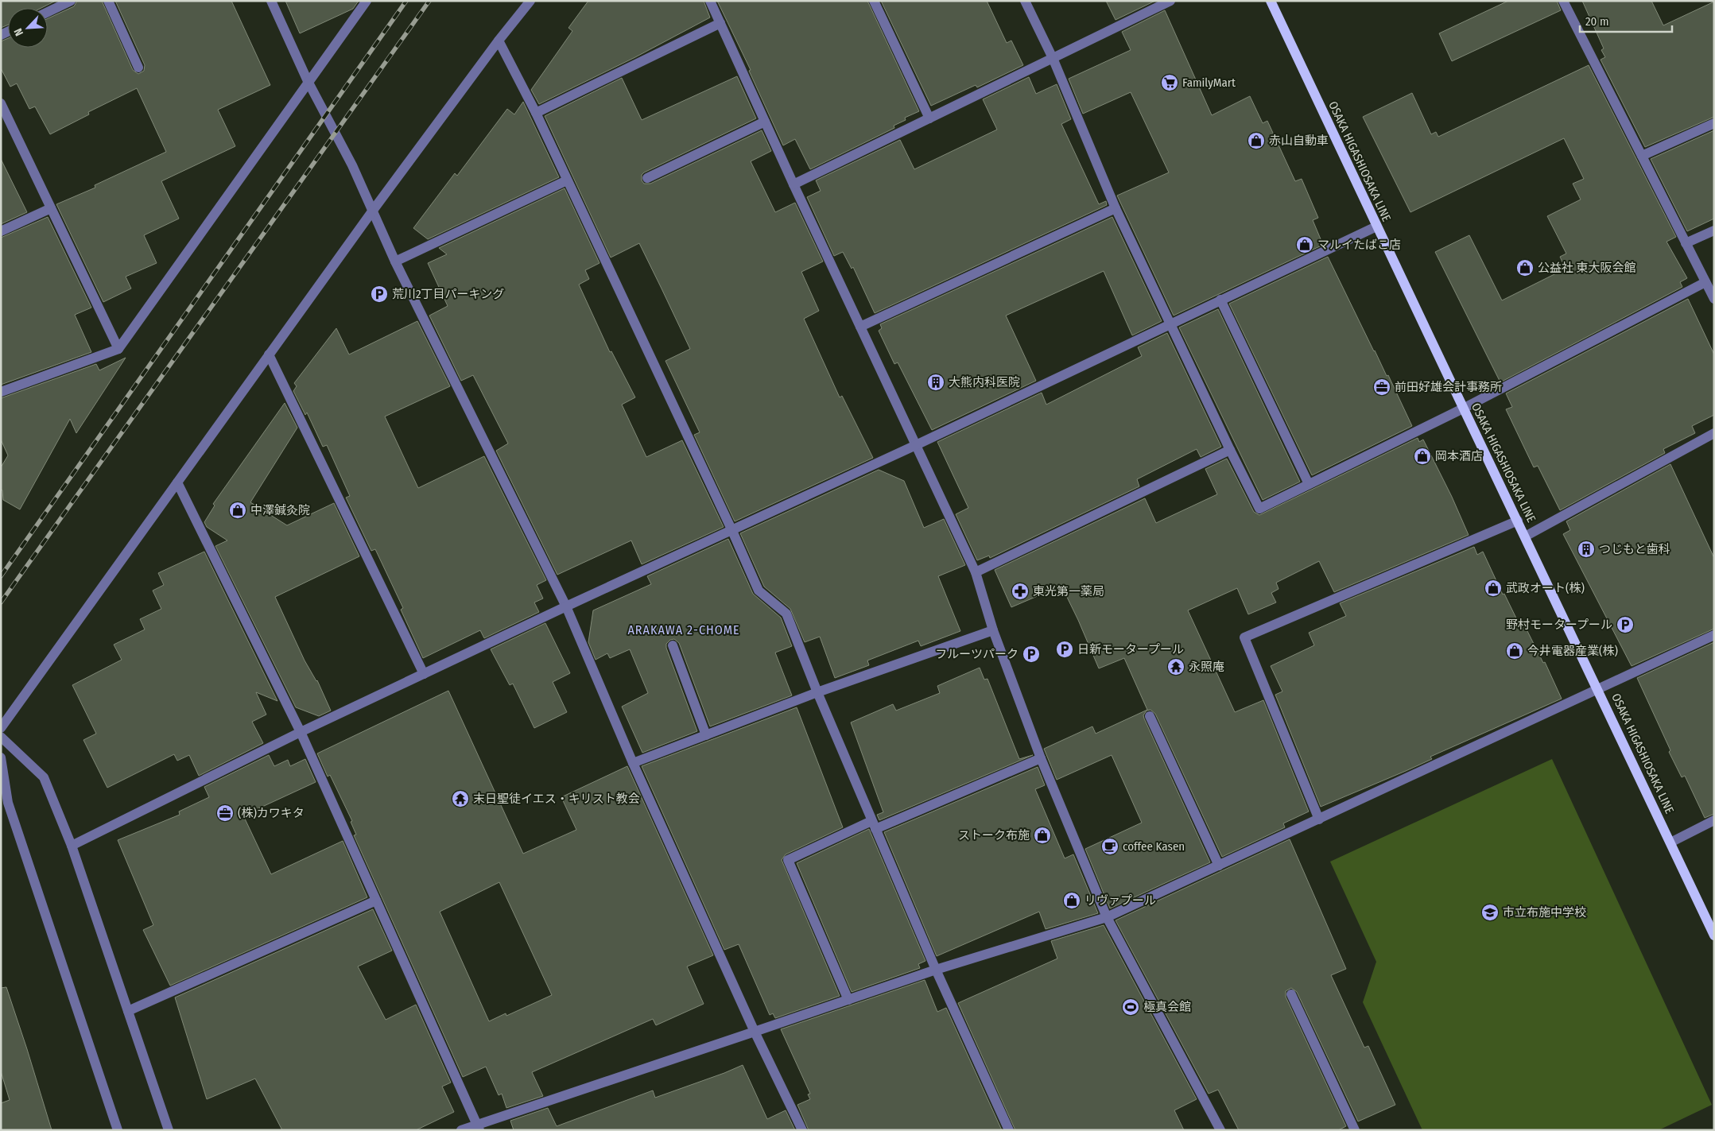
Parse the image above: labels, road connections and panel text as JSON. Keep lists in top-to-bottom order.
{
  "streets": {
    "main road": ["OSAKA HIGASHIOSAKA LINE"]
  },
  "districts": ["ARAKAWA 2-CHOME"],
  "places": {
    "supermarket": ["FamilyMart"],
    "shop": [
      "赤山自動車",
      "マルイたばこ店",
      "公益社 東大阪会館",
      "岡本酒店",
      "中澤鍼灸院",
      "武政オート(株)",
      "今井電器産業(株)",
      "ストーク布施",
      "リヴァプール"
    ],
    "parking": [
      "荒川2丁目パーキング",
      "野村モータープール",
      "日新モータープール",
      "フルーツパーク"
    ],
    "building": ["大熊内科医院", "つじもと歯科"],
    "office": ["前田好雄会計事務所", "(株)カワキタ"],
    "pharmacy": ["東光第一薬局"],
    "temple": ["永照庵", "末日聖徒イエス・キリスト教会"],
    "cafe": ["coffee Kasen"],
    "school or university": ["市立布施中学校"],
    "sports": ["極真会館"]
  },
  "scale_bar": "20 m",
  "north": "bottom left"
}
